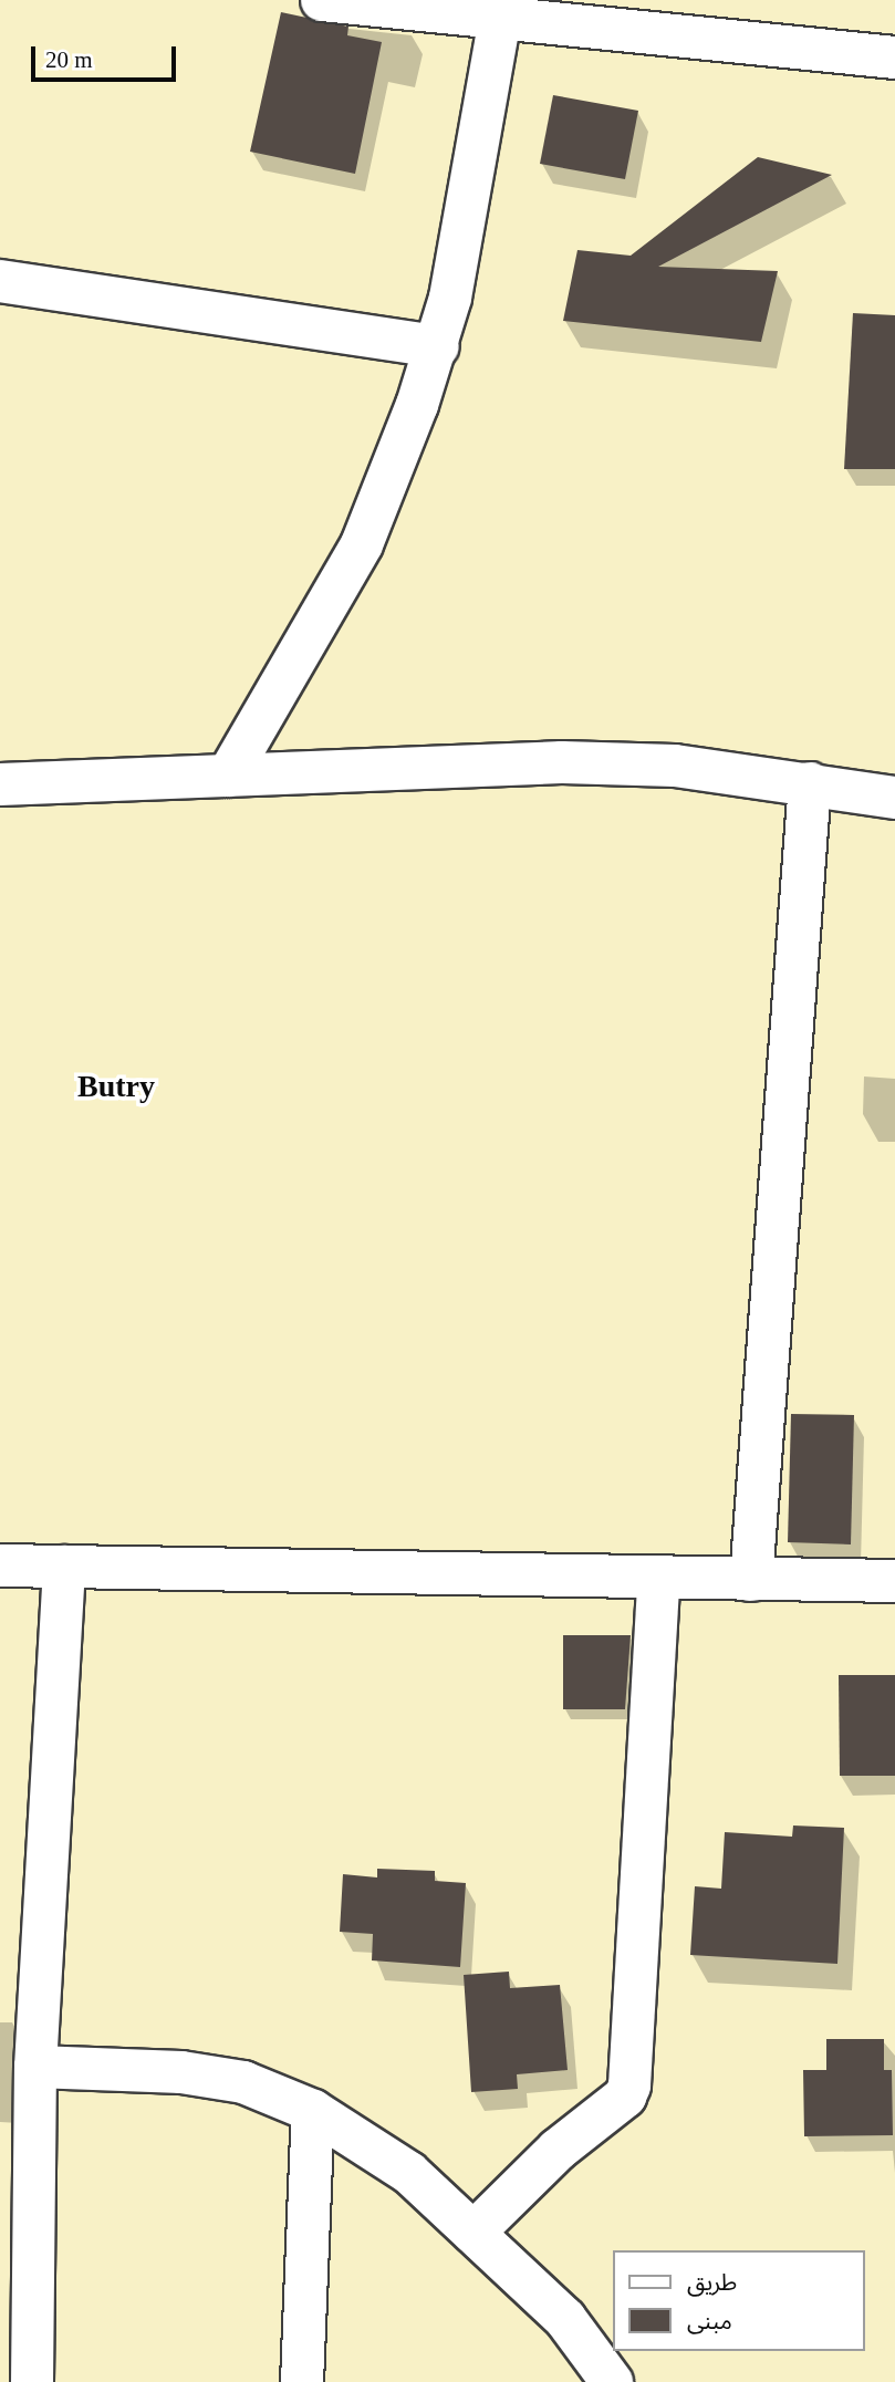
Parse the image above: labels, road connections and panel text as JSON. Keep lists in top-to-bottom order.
{
  "districts": ["Butry"],
  "legend": ["طريق", "مبنى"],
  "scale_bar": "20 m"
}
